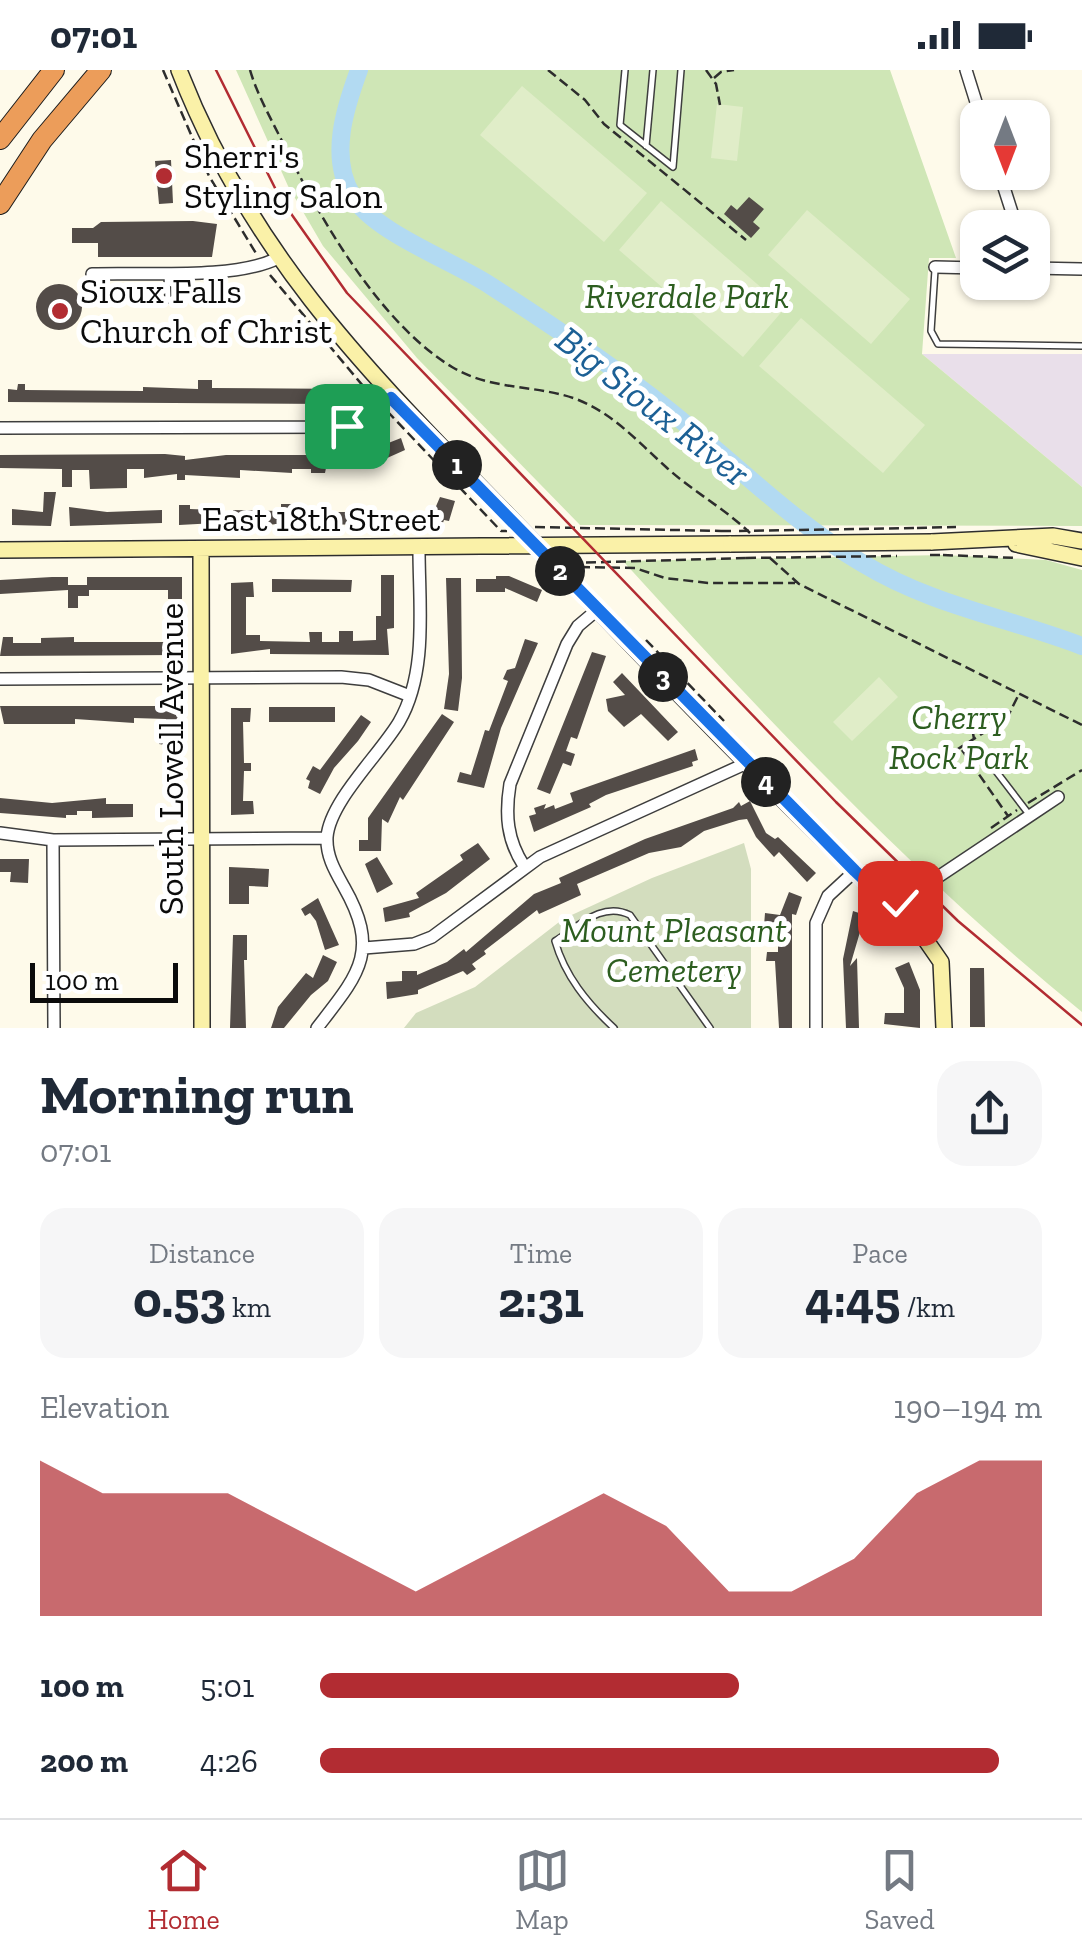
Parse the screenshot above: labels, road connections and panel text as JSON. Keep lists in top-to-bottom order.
{
  "streets": {
    "street": ["East 18th Street", "South Lowell Avenue"]
  },
  "crossings": [
    ["East 18th Street", "South Lowell Avenue"]
  ],
  "water": ["Big Sioux River"],
  "parks": ["Riverdale Park", "Cherry Rock Park", "Mount Pleasant Cemetery"],
  "places": ["Sherri's Styling Salon", "Sioux Falls Church of Christ"],
  "scale_bar": "100 m",
  "north": "bottom",
  "page": {
    "status": "07:01",
    "pins": [
      "1",
      "2",
      "3",
      "4"
    ],
    "scale": "100 m",
    "heading": ["Morning run", "07:01"],
    "stats": [
      ["Distance", "0.53 km"],
      ["Time", "2:31"],
      ["Pace", "4:45 /km"]
    ],
    "chart": ["Elevation", "190–194 m"],
    "list": [
      {
        "name": "100 m",
        "note": "5:01"
      },
      {
        "name": "200 m",
        "note": "4:26"
      }
    ],
    "tabs": ["Home", "Map", "Saved"]
  }
}
